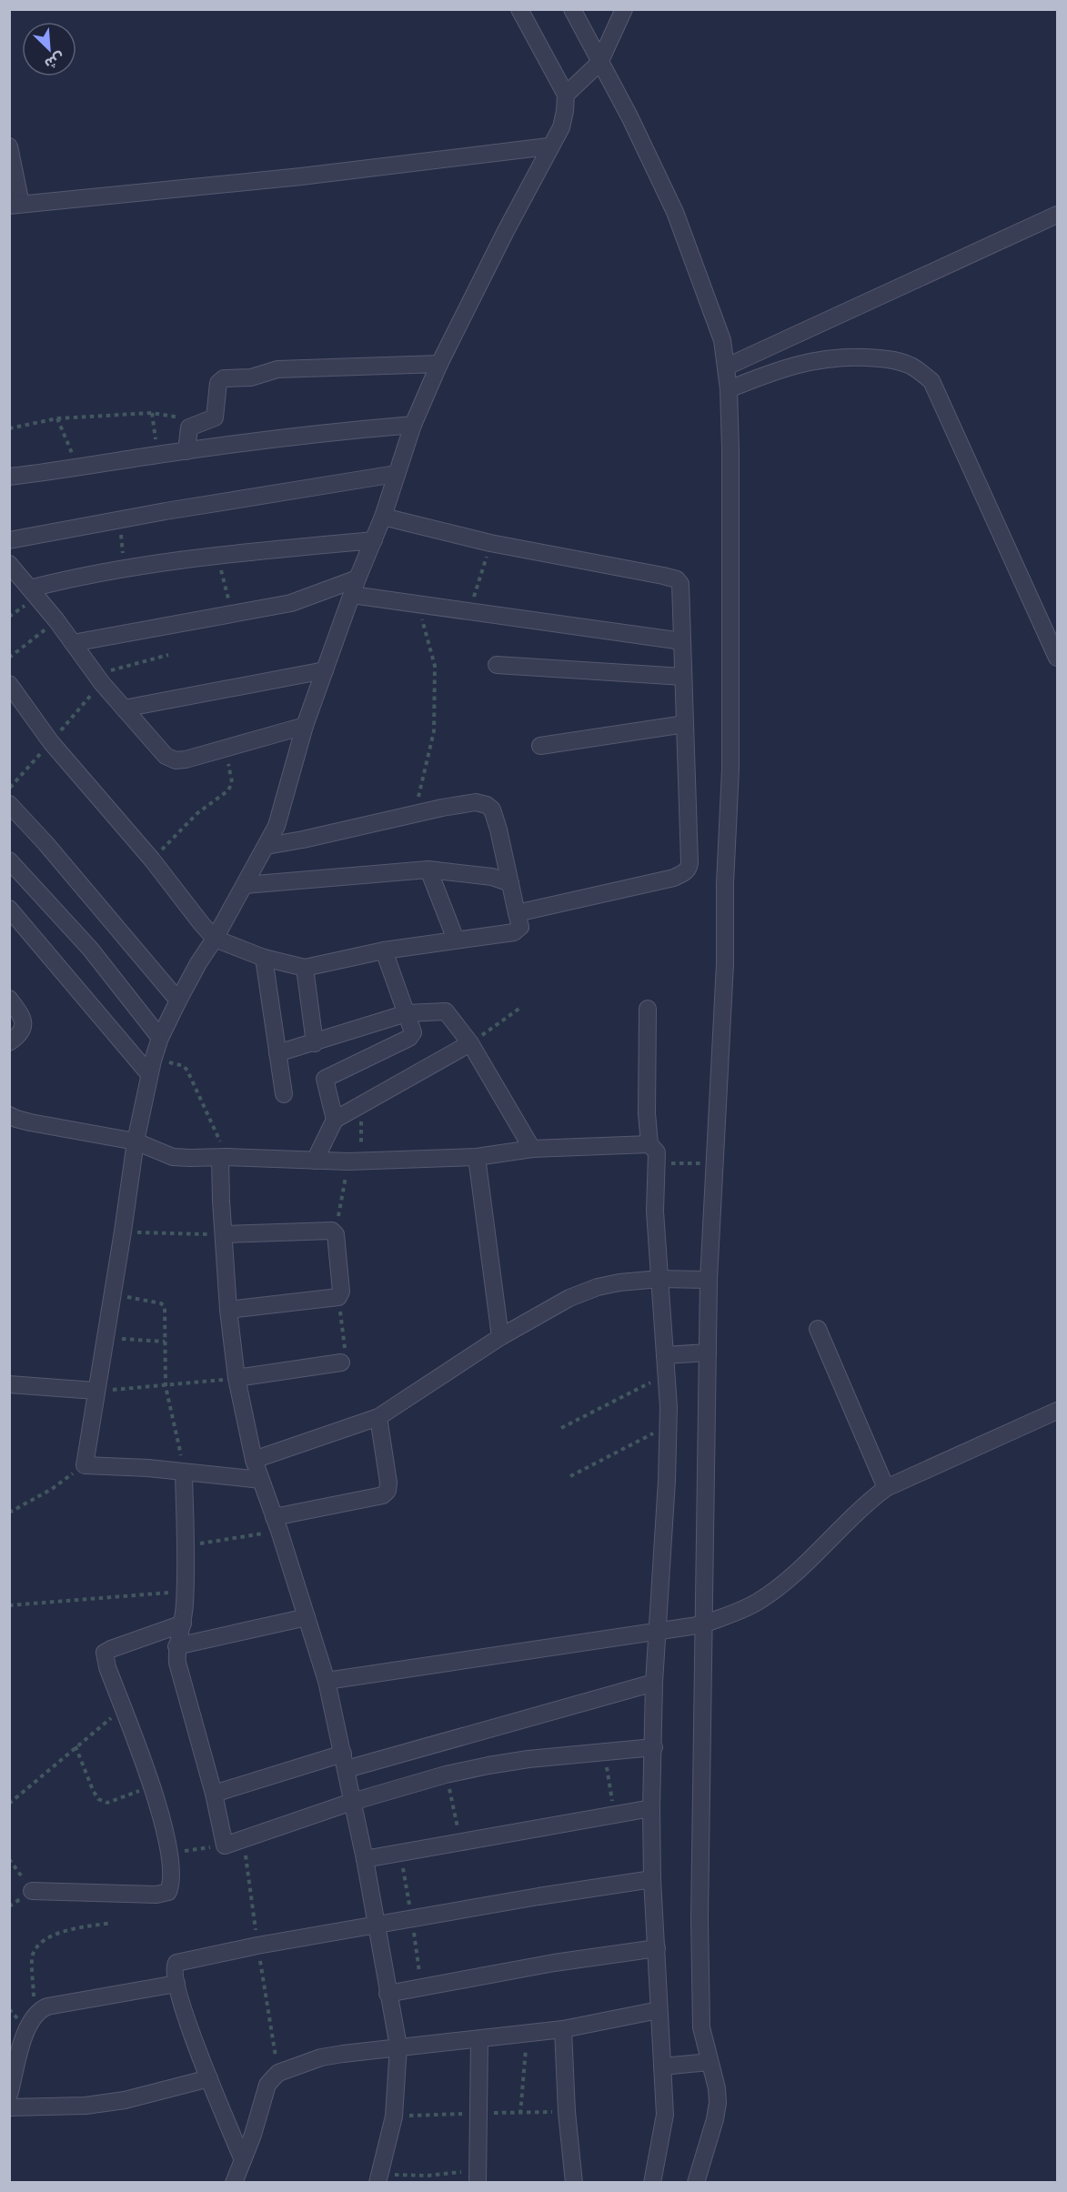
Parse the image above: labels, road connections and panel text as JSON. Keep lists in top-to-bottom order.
{
  "north": "bottom right"
}
